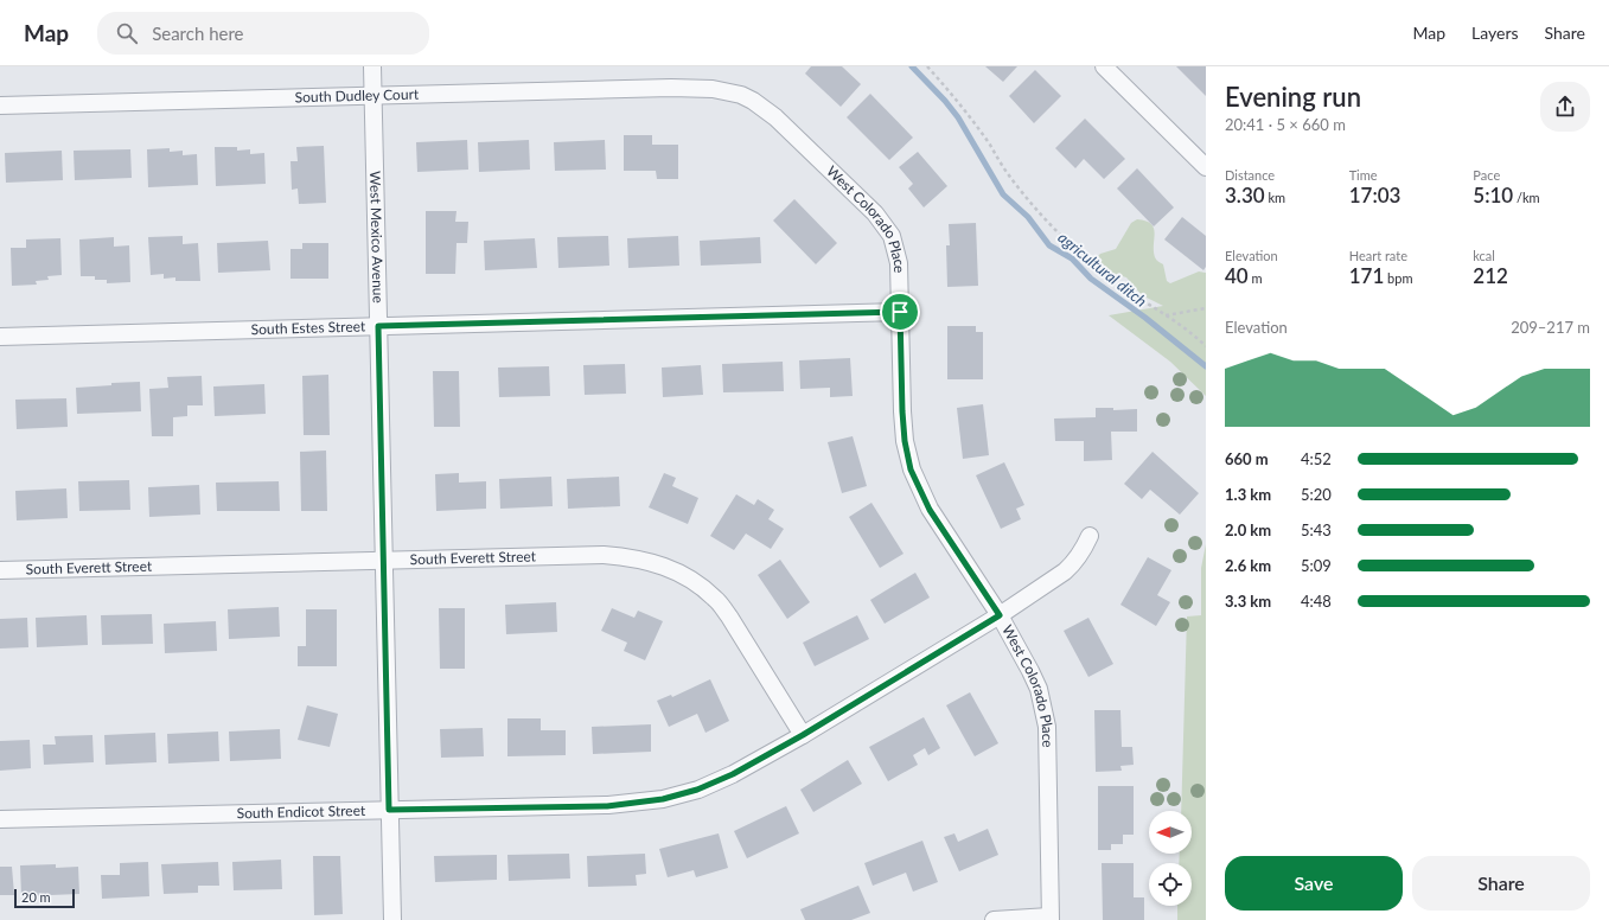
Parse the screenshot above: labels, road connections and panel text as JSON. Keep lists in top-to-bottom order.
{
  "streets": {
    "street": [
      "South Dudley Court",
      "West Colorado Place",
      "West Mexico Avenue",
      "South Estes Street",
      "South Everett Street",
      "South Endicot Street"
    ]
  },
  "crossings": [
    ["South Dudley Court", "West Colorado Place"],
    ["South Dudley Court", "West Mexico Avenue"],
    ["West Colorado Place", "South Estes Street"],
    ["West Colorado Place", "South Endicot Street"],
    ["West Mexico Avenue", "South Estes Street"],
    ["West Mexico Avenue", "South Everett Street"],
    ["West Mexico Avenue", "South Endicot Street"],
    ["South Everett Street", "South Endicot Street"]
  ],
  "water": ["agricultural ditch"],
  "scale_bar": "20 m",
  "north": "left",
  "page": {
    "header": "Map",
    "search": "Search here",
    "nav": ["Map", "Layers", "Share"],
    "heading": ["Evening run", "20:41 · 5 × 660 m"],
    "stats": [
      ["Distance", "3.30 km"],
      ["Time", "17:03"],
      ["Pace", "5:10 /km"],
      ["Elevation", "40 m"],
      ["Heart rate", "171 bpm"],
      ["kcal", "212"]
    ],
    "chart": ["Elevation", "209–217 m"],
    "list": [
      {
        "name": "660 m",
        "note": "4:52"
      },
      {
        "name": "1.3 km",
        "note": "5:20"
      },
      {
        "name": "2.0 km",
        "note": "5:43"
      },
      {
        "name": "2.6 km",
        "note": "5:09"
      },
      {
        "name": "3.3 km",
        "note": "4:48"
      }
    ],
    "buttons": ["Save", "Share"],
    "scale": "20 m"
  }
}
